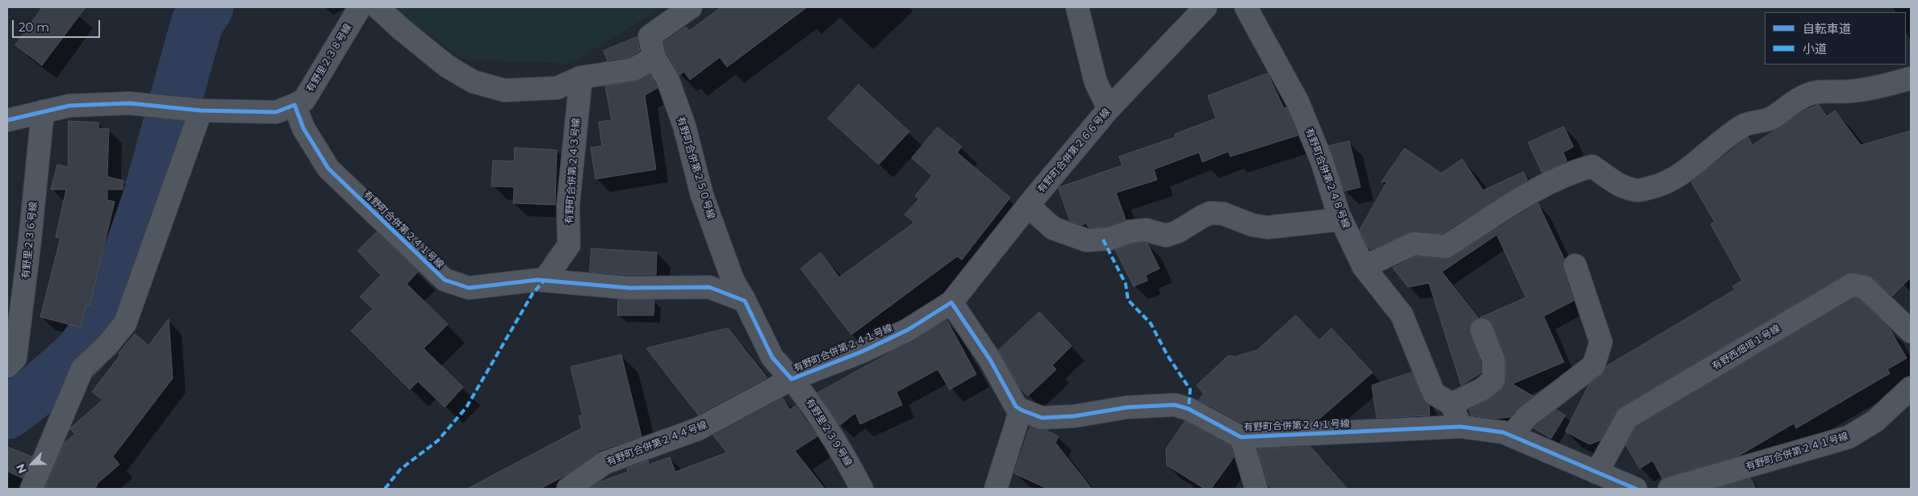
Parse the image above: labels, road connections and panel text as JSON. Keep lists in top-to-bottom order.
{
  "streets": {
    "street": [
      "有野里２３８号線",
      "有野町合併第２６６号線",
      "有野町合併第２５０号線",
      "有野町合併第２４３号線",
      "有野町合併第２４８号線",
      "有野町合併第２４１号線",
      "有野里２３６号線",
      "有野西畑垣１号線",
      "有野里２３９号線",
      "有野町合併第２４４号線"
    ]
  },
  "crossings": [
    ["有野里２３８号線", "有野町合併第２４１号線"],
    ["有野町合併第２６６号線", "有野町合併第２４１号線"],
    ["有野町合併第２５０号線", "有野町合併第２４１号線"],
    ["有野町合併第２４３号線", "有野町合併第２４１号線"],
    ["有野町合併第２４１号線", "有野西畑垣１号線"],
    ["有野町合併第２４１号線", "有野里２３９号線"],
    ["有野町合併第２４１号線", "有野町合併第２４４号線"],
    ["有野里２３９号線", "有野町合併第２４４号線"]
  ],
  "legend": ["自転車道", "小道"],
  "scale_bar": "20 m",
  "north": "bottom left"
}
